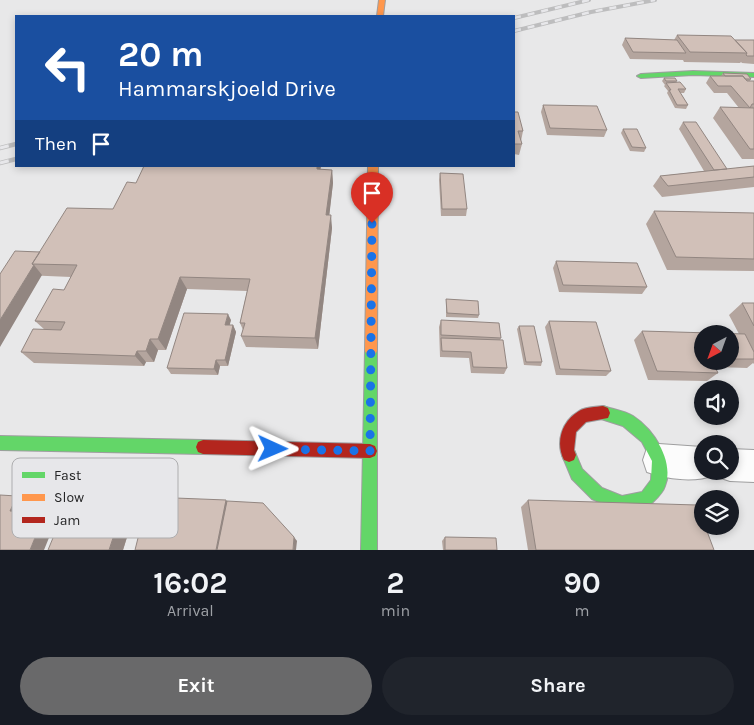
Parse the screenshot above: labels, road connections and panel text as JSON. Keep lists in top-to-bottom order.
{
  "legend": ["Fast", "Slow", "Jam"],
  "north": "bottom left",
  "page": {
    "turn": ["20 m", "Hammarskjoeld Drive"],
    "then": "Then",
    "eta": [
      "16:02",
      "Arrival",
      "2",
      "min",
      "90",
      "m"
    ],
    "buttons": ["Exit", "Share"]
  }
}
